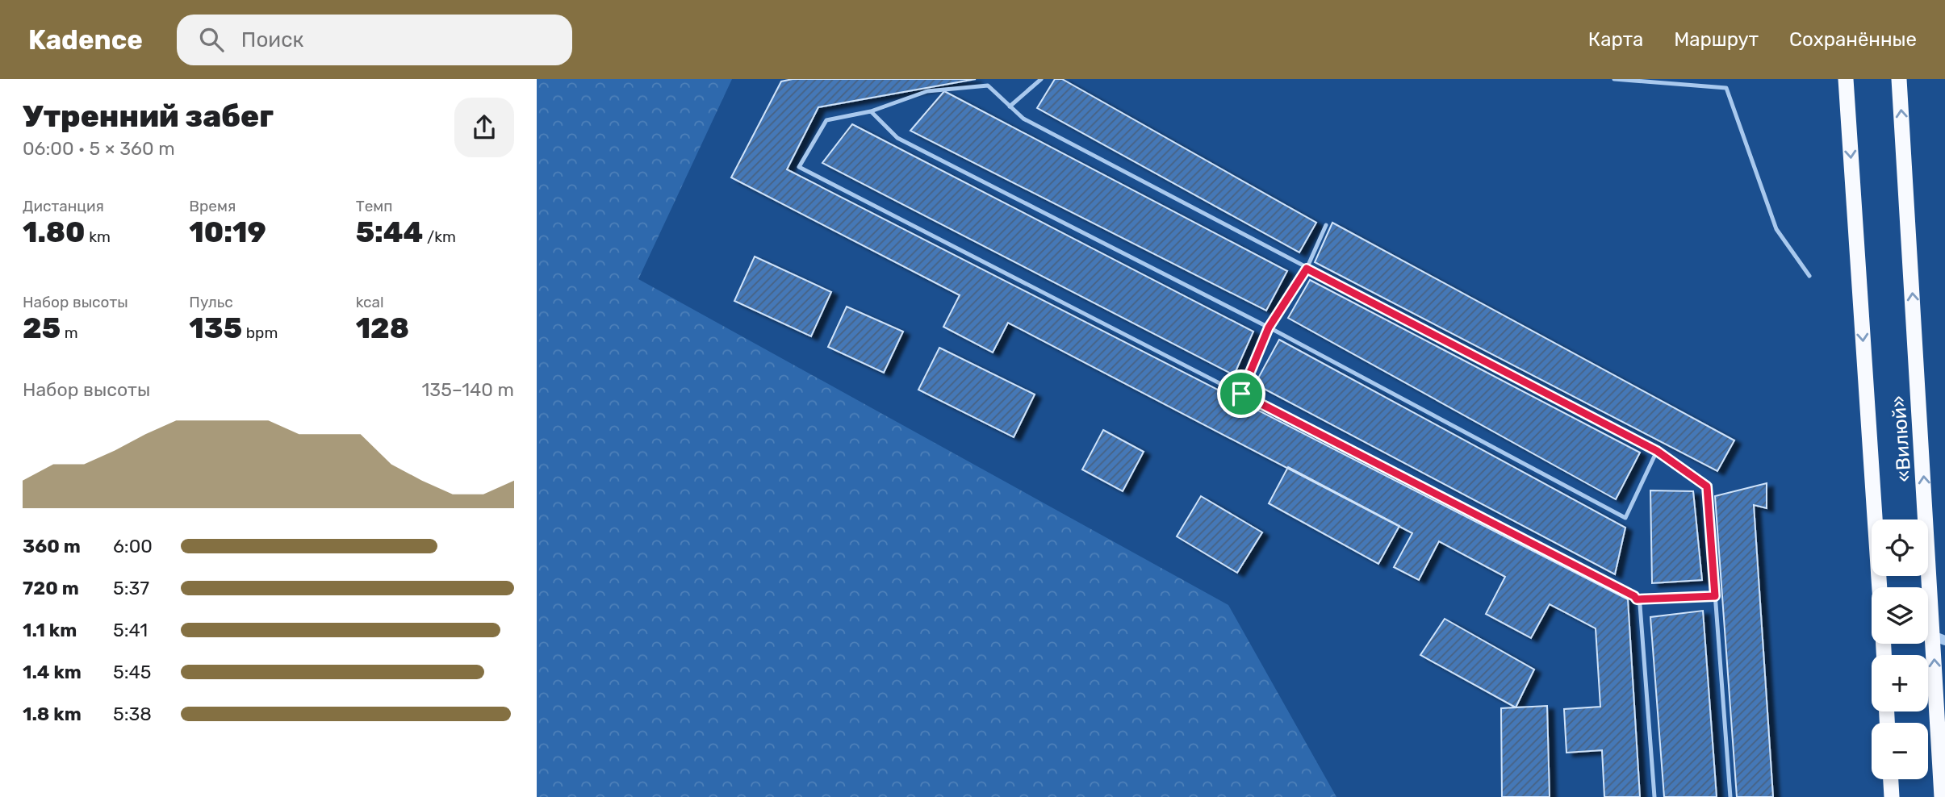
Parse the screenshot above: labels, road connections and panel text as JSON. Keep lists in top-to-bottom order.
{
  "streets": {
    "highway": ["«Вилюй»"]
  },
  "page": {
    "header": "Kadence",
    "search": "Поиск",
    "nav": ["Карта", "Маршрут", "Сохранённые"],
    "heading": ["Утренний забег", "06:00 · 5 × 360 m"],
    "stats": [
      ["Дистанция", "1.80 km"],
      ["Время", "10:19"],
      ["Темп", "5:44 /km"],
      ["Набор высоты", "25 m"],
      ["Пульс", "135 bpm"],
      ["kcal", "128"]
    ],
    "chart": ["Набор высоты", "135–140 m"],
    "map_buttons": ["+", "−"],
    "list": [
      {
        "name": "360 m",
        "note": "6:00"
      },
      {
        "name": "720 m",
        "note": "5:37"
      },
      {
        "name": "1.1 km",
        "note": "5:41"
      },
      {
        "name": "1.4 km",
        "note": "5:45"
      },
      {
        "name": "1.8 km",
        "note": "5:38"
      }
    ]
  }
}
